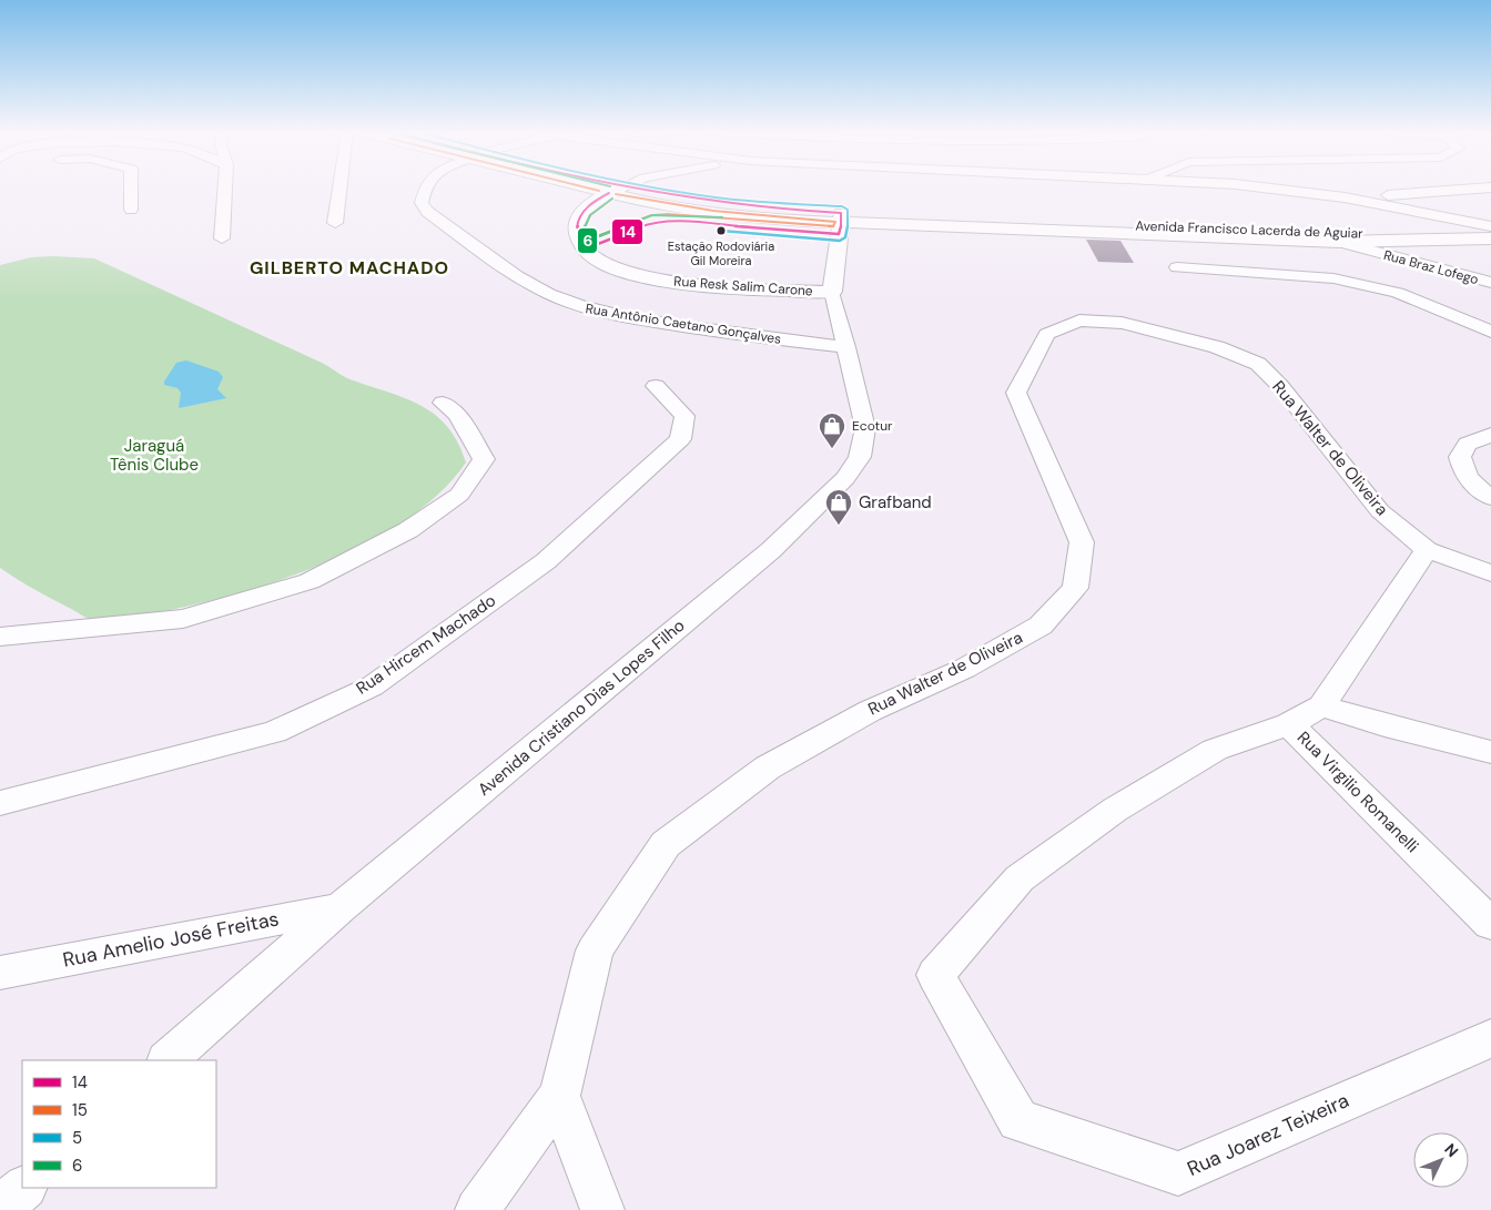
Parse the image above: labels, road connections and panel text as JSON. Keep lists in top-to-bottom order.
{
  "streets": {
    "main road": ["Avenida Francisco Lacerda de Aguiar", "Rua Resk Salim Carone"],
    "street": [
      "Rua Braz Lofego",
      "Rua Antônio Caetano Gonçalves",
      "Rua Walter de Oliveira",
      "Rua Hircem Machado",
      "Avenida Cristiano Dias Lopes Filho",
      "Rua Virgilio Romanelli",
      "Rua Amelio José Freitas",
      "Rua Joarez Teixeira"
    ]
  },
  "crossings": [
    ["Avenida Francisco Lacerda de Aguiar", "Rua Braz Lofego"],
    ["Rua Resk Salim Carone", "Avenida Cristiano Dias Lopes Filho"],
    ["Rua Antônio Caetano Gonçalves", "Avenida Cristiano Dias Lopes Filho"],
    ["Rua Walter de Oliveira", "Rua Virgilio Romanelli"],
    ["Avenida Cristiano Dias Lopes Filho", "Rua Amelio José Freitas"],
    ["Rua Virgilio Romanelli", "Rua Joarez Teixeira"]
  ],
  "districts": ["GILBERTO MACHADO"],
  "parks": ["Jaraguá Tênis Clube"],
  "places": {
    "other": ["Estação Rodoviária Gil Moreira"],
    "shop": ["Ecotur", "Grafband"]
  },
  "lines": [
    "transit line 14",
    "transit line 15",
    "transit line 5",
    "transit line 6"
  ],
  "legend": [
    "14",
    "15",
    "5",
    "6"
  ],
  "north": "top right"
}
